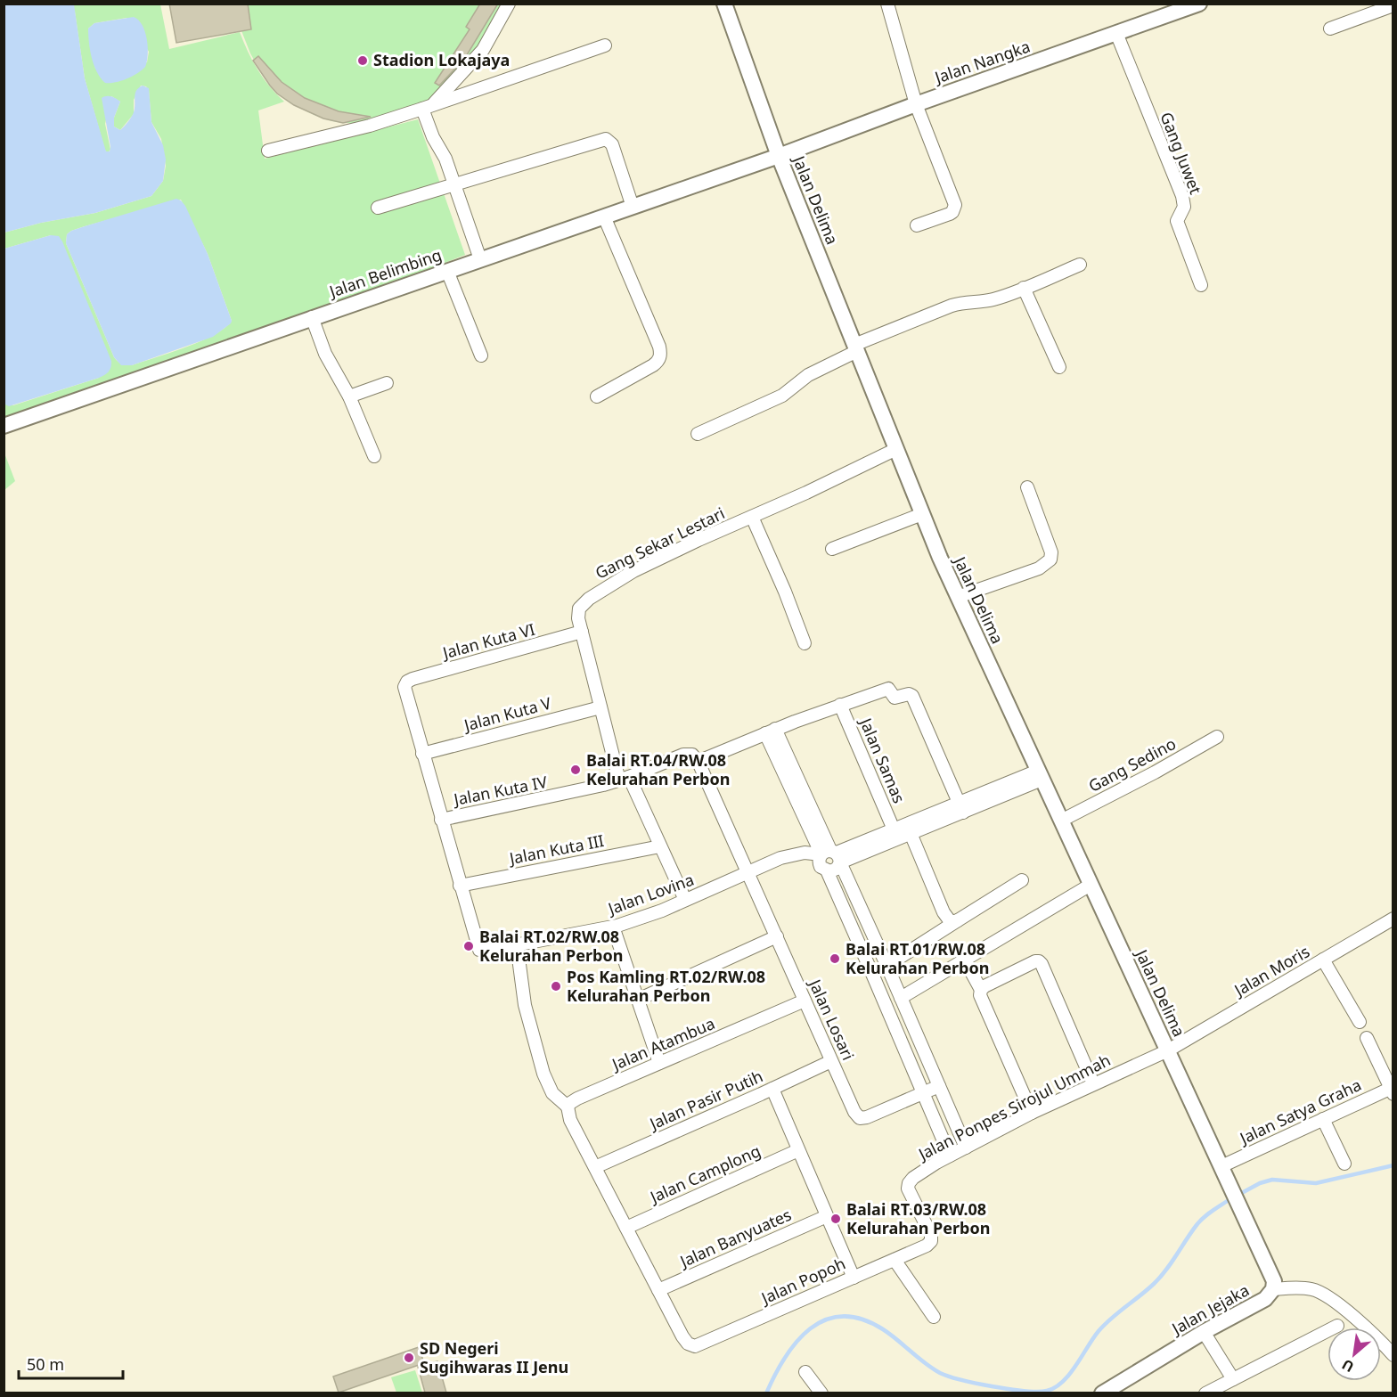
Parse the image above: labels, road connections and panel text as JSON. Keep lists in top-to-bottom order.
{
  "streets": {
    "street": [
      "Jalan Nangka",
      "Gang Juwet",
      "Jalan Delima",
      "Jalan Belimbing",
      "Gang Sekar Lestari",
      "Jalan Kuta VI",
      "Jalan Kuta V",
      "Jalan Samas",
      "Gang Sedino",
      "Jalan Kuta IV",
      "Jalan Kuta III",
      "Jalan Lovina",
      "Jalan Moris",
      "Jalan Losari",
      "Jalan Atambua",
      "Jalan Pasir Putih",
      "Jalan Ponpes Sirojul Ummah",
      "Jalan Satya Graha",
      "Jalan Camplong",
      "Jalan Banyuates",
      "Jalan Popoh",
      "Jalan Jejaka"
    ]
  },
  "crossings": [
    ["Jalan Nangka", "Gang Juwet"],
    ["Jalan Nangka", "Jalan Delima"],
    ["Jalan Nangka", "Jalan Belimbing"],
    ["Jalan Delima", "Jalan Belimbing"],
    ["Jalan Delima", "Gang Sekar Lestari"],
    ["Jalan Delima", "Gang Sedino"],
    ["Jalan Delima", "Jalan Moris"],
    ["Jalan Delima", "Jalan Ponpes Sirojul Ummah"],
    ["Jalan Delima", "Jalan Satya Graha"],
    ["Jalan Delima", "Jalan Jejaka"],
    ["Gang Sekar Lestari", "Jalan Kuta VI"],
    ["Jalan Kuta VI", "Jalan Kuta V"],
    ["Jalan Kuta IV", "Jalan Losari"],
    ["Jalan Kuta III", "Jalan Lovina"],
    ["Jalan Lovina", "Jalan Losari"],
    ["Jalan Moris", "Jalan Ponpes Sirojul Ummah"],
    ["Jalan Losari", "Jalan Atambua"],
    ["Jalan Losari", "Jalan Pasir Putih"],
    ["Jalan Ponpes Sirojul Ummah", "Jalan Popoh"],
    ["Jalan Banyuates", "Jalan Popoh"]
  ],
  "places": [
    "Stadion Lokajaya",
    "Balai RT.04/RW.08 Kelurahan Perbon",
    "Balai RT.02/RW.08 Kelurahan Perbon",
    "Balai RT.01/RW.08 Kelurahan Perbon",
    "Pos Kamling RT.02/RW.08 Kelurahan Perbon",
    "Balai RT.03/RW.08 Kelurahan Perbon",
    "SD Negeri Sugihwaras II Jenu"
  ],
  "scale_bar": "50 m",
  "north": "bottom left"
}
